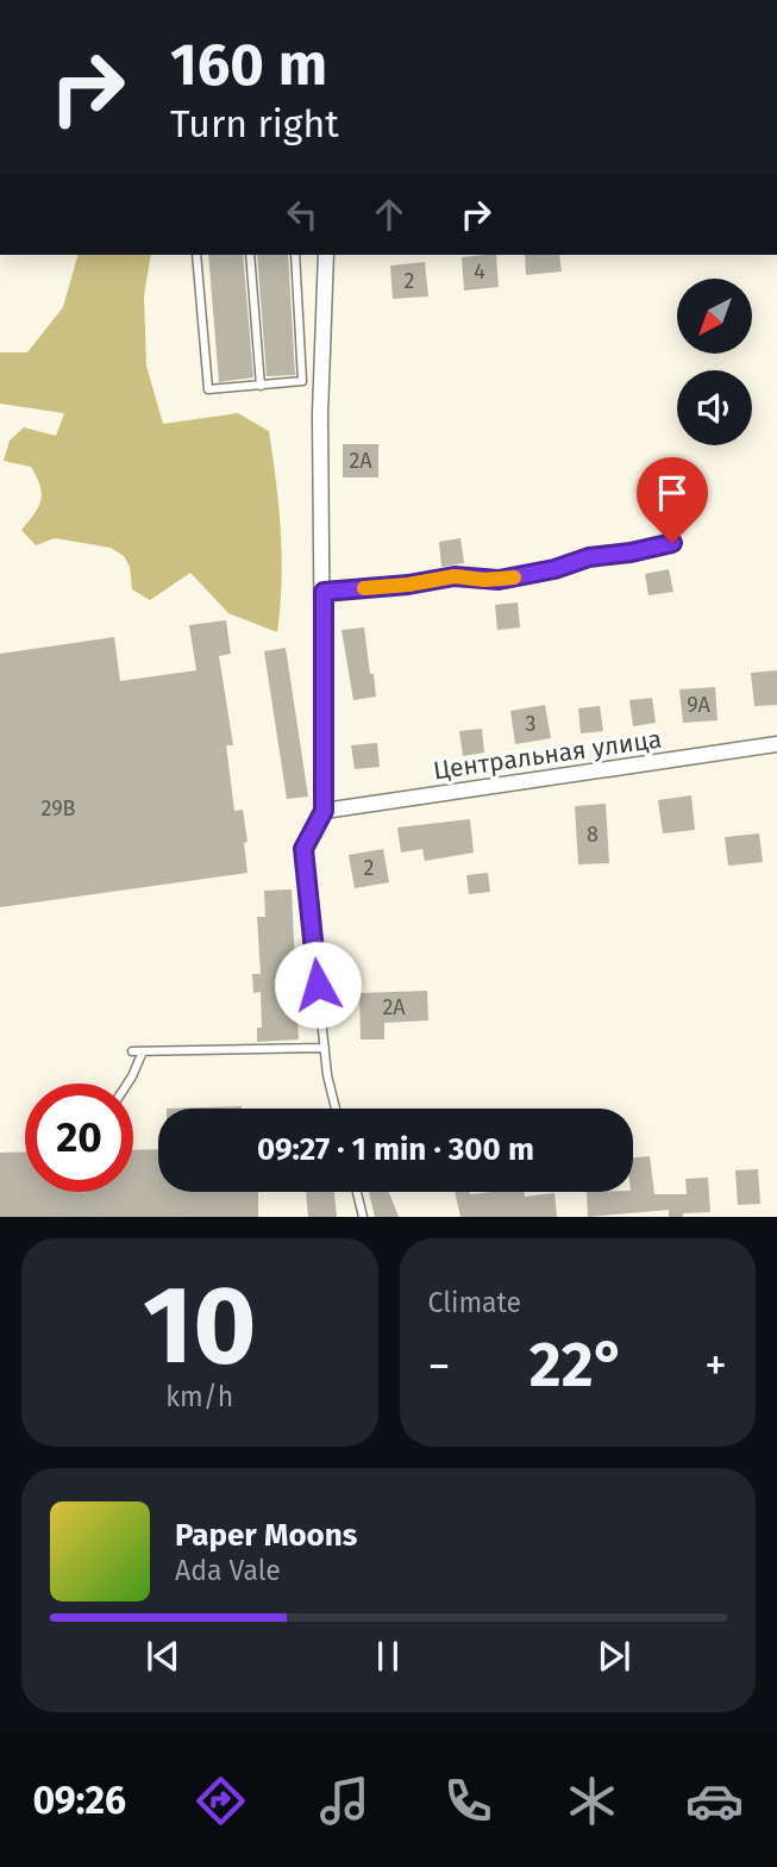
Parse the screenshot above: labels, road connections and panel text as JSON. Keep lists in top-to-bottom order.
{
  "streets": {
    "street": ["Центральная улица"]
  },
  "house_numbers": [
    "4",
    "2",
    "2А",
    "9А",
    "3",
    "29B",
    "8",
    "2",
    "2А"
  ],
  "north": "bottom left",
  "page": {
    "turn": ["160 m", "Turn right"],
    "limit": "20",
    "trip": "09:27 · 1 min · 300 m",
    "tile": [
      ["10", "km/h"],
      "Climate"
    ],
    "heat": ["−", "22°", "+"],
    "song": ["Paper Moons", "Ada Vale"],
    "tabs": "09:26"
  }
}
